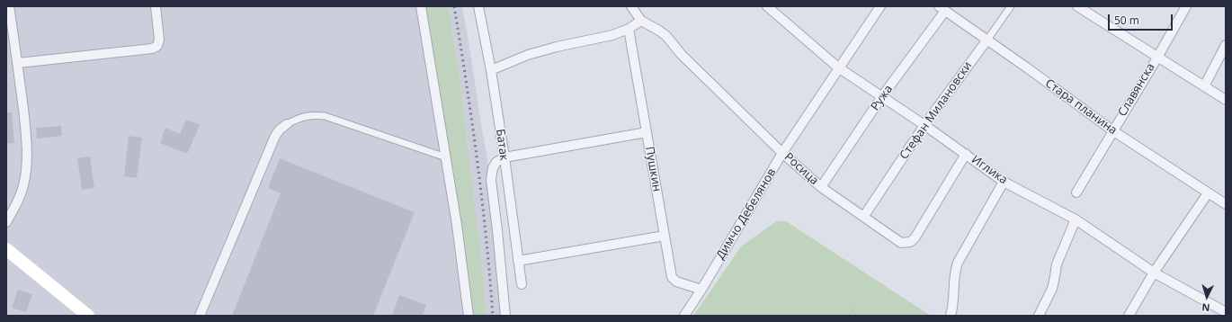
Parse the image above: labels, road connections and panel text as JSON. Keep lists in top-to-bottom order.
{
  "streets": {
    "street": [
      "Славянска",
      "Ружа",
      "Стара планина",
      "Стефан Милановски",
      "Батак",
      "Пушкин",
      "Росица",
      "Иглика",
      "Димчо Дебелянов"
    ]
  },
  "crossings": [
    ["Славянска", "Стара планина"],
    ["Ружа", "Стара планина"],
    ["Ружа", "Росица"],
    ["Ружа", "Иглика"],
    ["Стара планина", "Стефан Милановски"],
    ["Стефан Милановски", "Росица"],
    ["Стефан Милановски", "Иглика"],
    ["Пушкин", "Димчо Дебелянов"],
    ["Росица", "Иглика"],
    ["Росица", "Димчо Дебелянов"],
    ["Иглика", "Димчо Дебелянов"]
  ],
  "scale_bar": "50 m",
  "north": "bottom"
}
